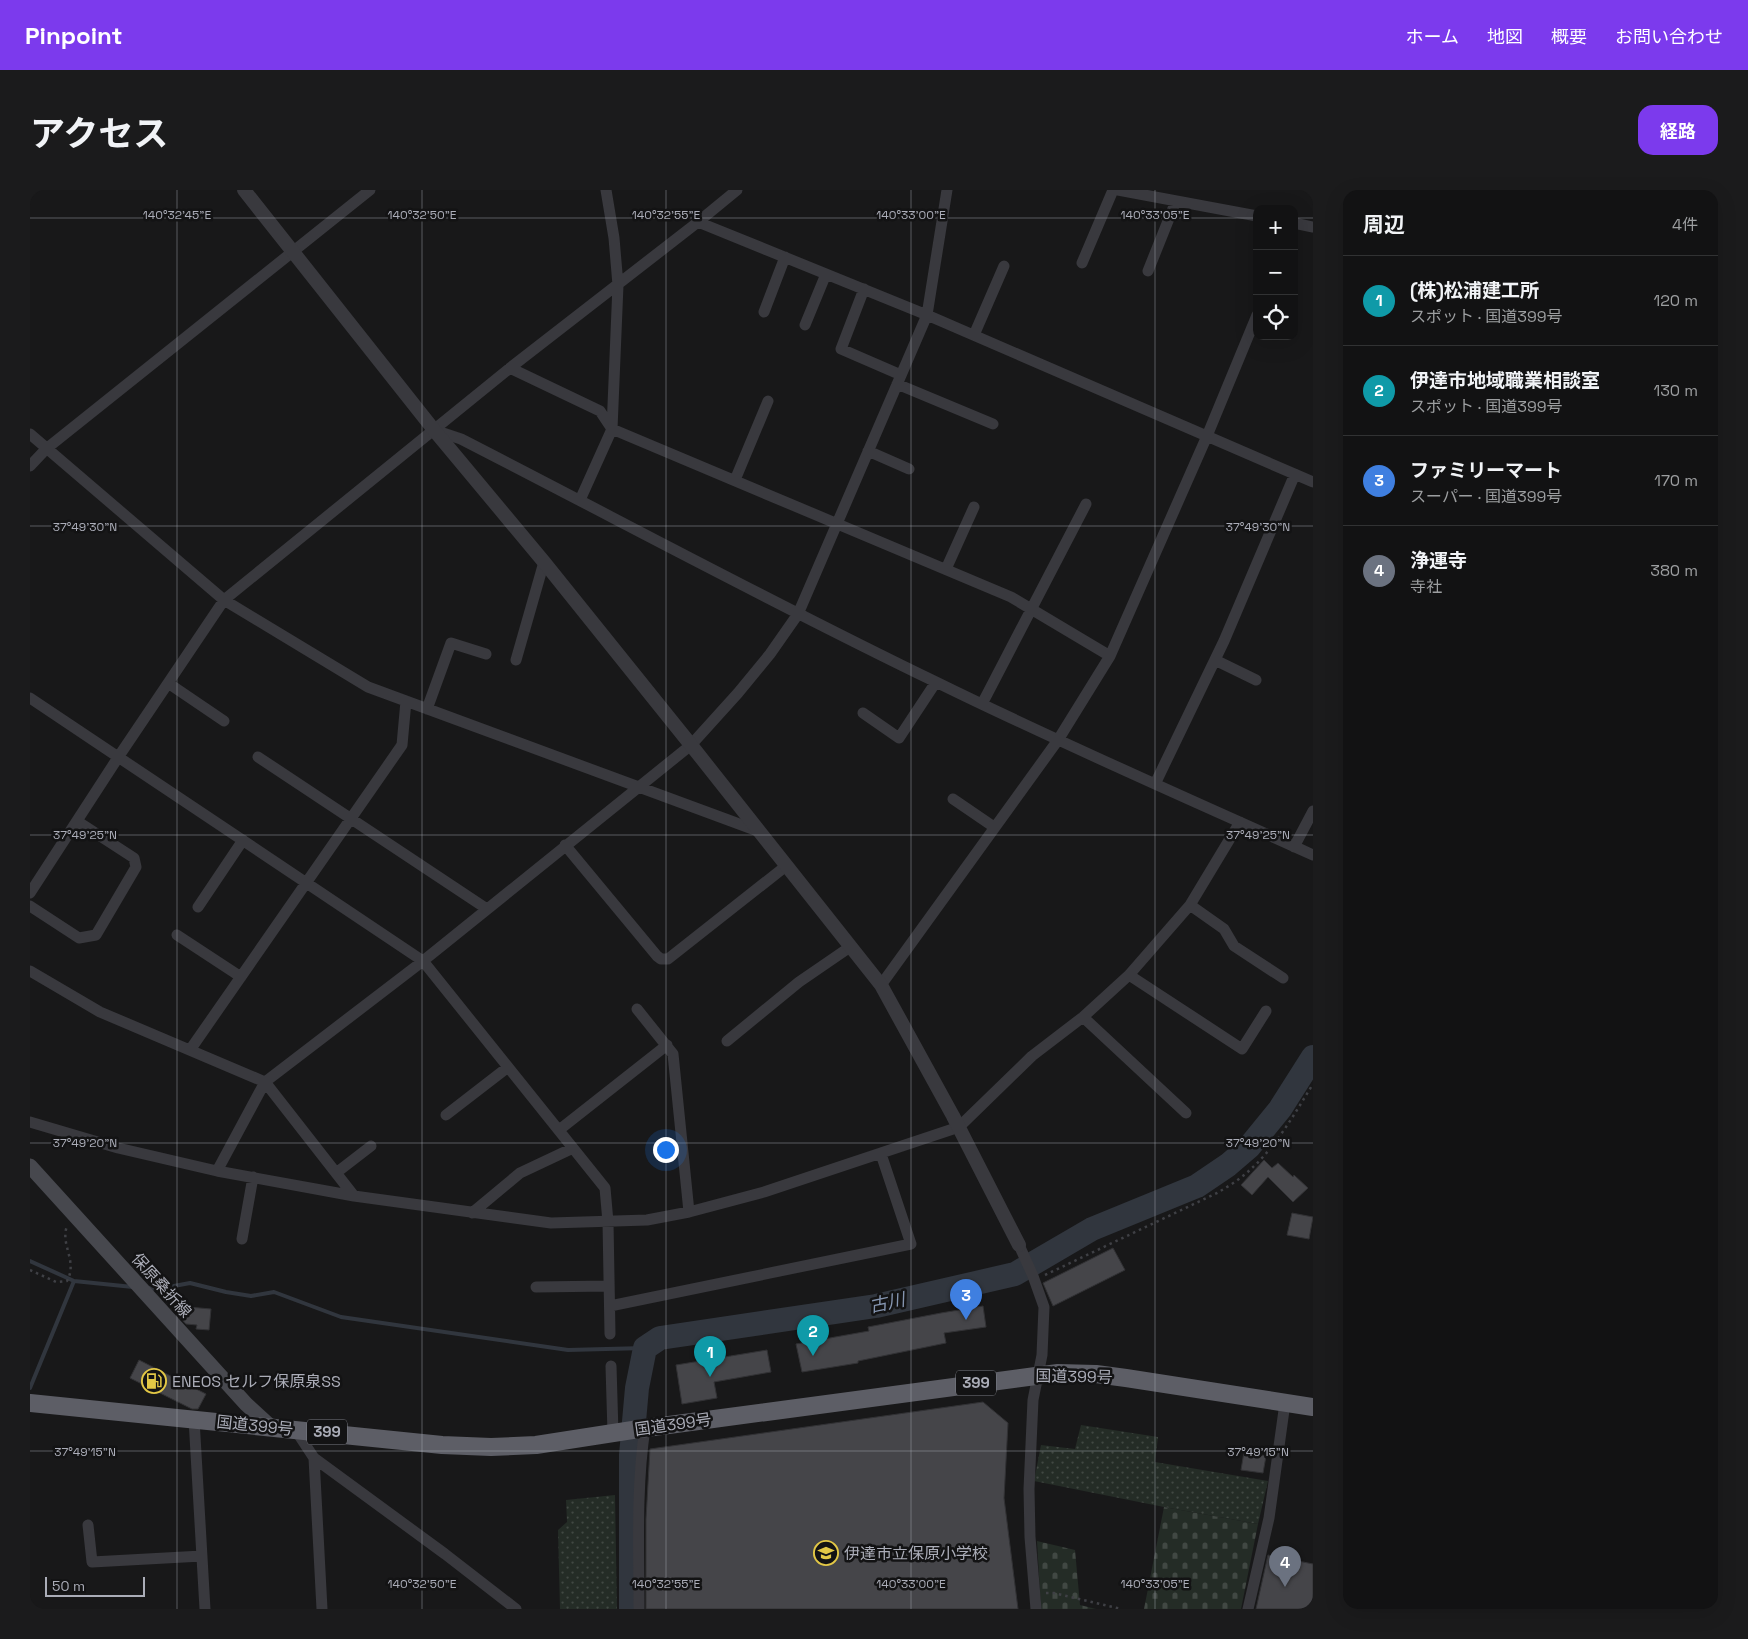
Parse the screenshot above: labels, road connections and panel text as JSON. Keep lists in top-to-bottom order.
{
  "streets": {
    "highway": ["国道399号", "399"],
    "main road": ["保原桑折線"]
  },
  "crossings": [
    ["保原桑折線", "国道399号"]
  ],
  "water": ["古川"],
  "places": {
    "fuel station": ["ENEOS セルフ保原泉SS"],
    "school or university": ["伊達市立保原小学校"]
  },
  "scale_bar": "50 m",
  "page": {
    "header": "Pinpoint",
    "nav": [
      "ホーム",
      "地図",
      "概要",
      "お問い合わせ"
    ],
    "title": "アクセス",
    "buttons": "経路",
    "heading": ["周辺", "4件"],
    "map_buttons": ["+", "−"],
    "list": [
      {
        "mark": "1",
        "name": "(株)松浦建工所",
        "note": "スポット · 国道399号",
        "value": "120 m"
      },
      {
        "mark": "2",
        "name": "伊達市地域職業相談室",
        "note": "スポット · 国道399号",
        "value": "130 m"
      },
      {
        "mark": "3",
        "name": "ファミリーマート",
        "note": "スーパー · 国道399号",
        "value": "170 m"
      },
      {
        "mark": "4",
        "name": "浄運寺",
        "note": "寺社",
        "value": "380 m"
      }
    ],
    "pins": [
      "3",
      "2",
      "1",
      "4"
    ],
    "scale": "50 m"
  },
  "coordinates": [
    "140°32'45\"E",
    "140°32'50\"E",
    "140°32'55\"E",
    "140°33'00\"E",
    "140°33'05\"E",
    "37°49'30\"N",
    "37°49'25\"N",
    "37°49'20\"N",
    "37°49'15\"N"
  ]
}
